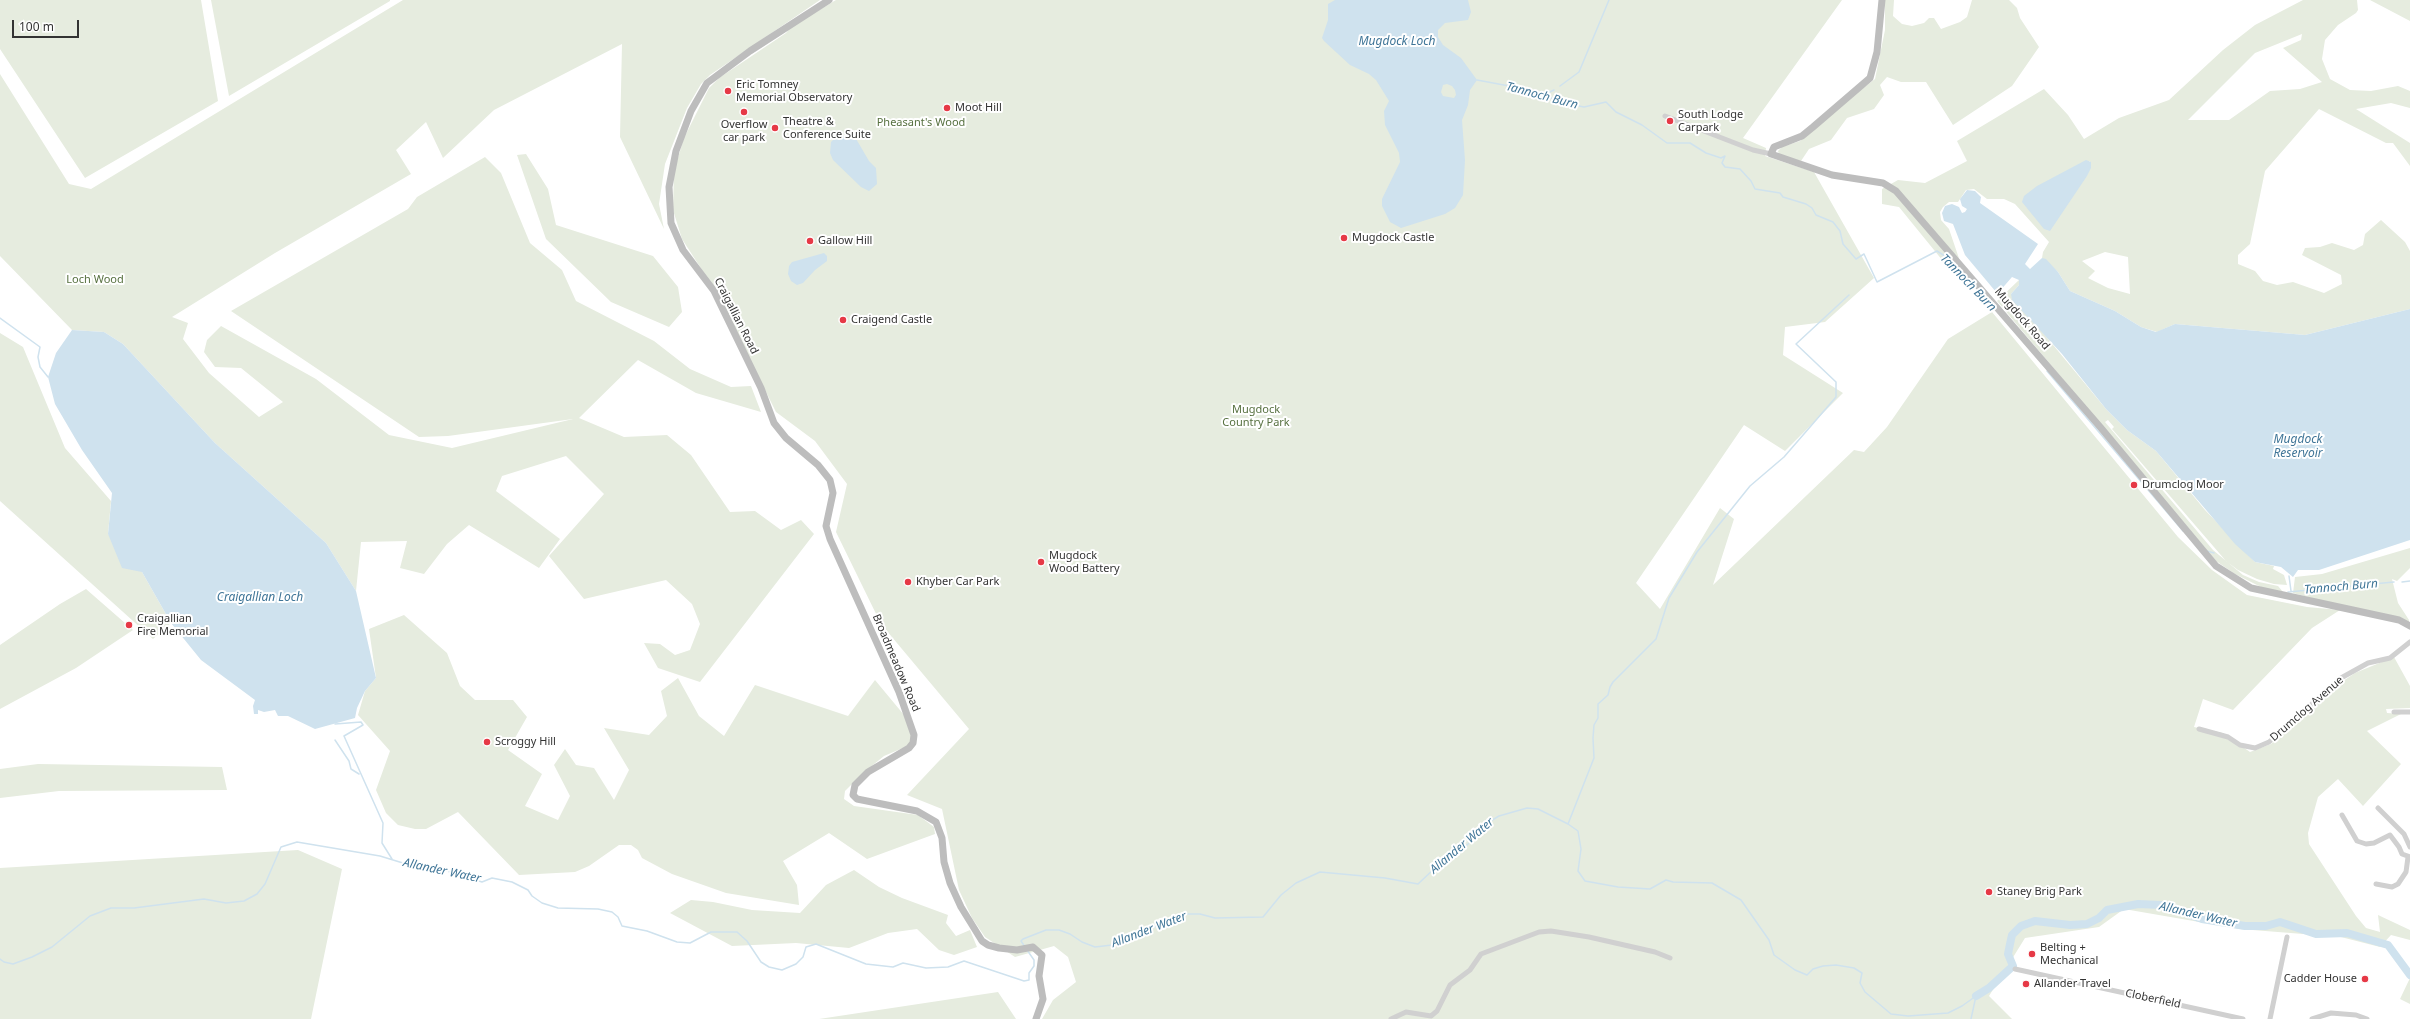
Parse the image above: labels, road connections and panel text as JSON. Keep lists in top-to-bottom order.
{
  "streets": {
    "street": [
      "Craigallian Road",
      "Mugdock Road",
      "Broadmeadow Road",
      "Drumclog Avenue",
      "Cloberfield"
    ]
  },
  "crossings": [
    ["Craigallian Road", "Broadmeadow Road"]
  ],
  "water": [
    "Mugdock Loch",
    "Tannoch Burn",
    "Mugdock Reservoir",
    "Craigallian Loch",
    "Allander Water"
  ],
  "parks": ["Pheasant's Wood", "Loch Wood", "Mugdock Country Park"],
  "places": [
    "Eric Tomney Memorial Observatory",
    "Moot Hill",
    "Overflow car park",
    "South Lodge Carpark",
    "Theatre & Conference Suite",
    "Mugdock Castle",
    "Gallow Hill",
    "Craigend Castle",
    "Drumclog Moor",
    "Mugdock Wood Battery",
    "Khyber Car Park",
    "Craigallian Fire Memorial",
    "Scroggy Hill",
    "Staney Brig Park",
    "Belting + Mechanical",
    "Cadder House",
    "Allander Travel"
  ],
  "scale_bar": "100 m"
}
